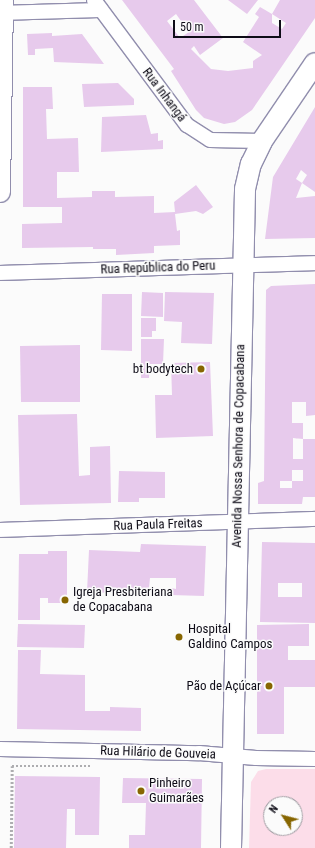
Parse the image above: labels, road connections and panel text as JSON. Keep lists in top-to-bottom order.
{
  "streets": {
    "main road": ["Avenida Nossa Senhora de Copacabana"],
    "street": [
      "Rua Inhangá",
      "Rua República do Peru",
      "Rua Paula Freitas",
      "Rua Hilário de Gouveia"
    ]
  },
  "crossings": [
    ["Rua Inhangá", "Avenida Nossa Senhora de Copacabana"],
    ["Rua República do Peru", "Avenida Nossa Senhora de Copacabana"],
    ["Avenida Nossa Senhora de Copacabana", "Rua Paula Freitas"],
    ["Avenida Nossa Senhora de Copacabana", "Rua Hilário de Gouveia"]
  ],
  "places": [
    "bt bodytech",
    "Igreja Presbiteriana de Copacabana",
    "Hospital Galdino Campos",
    "Pão de Açúcar",
    "Pinheiro Guimarães"
  ],
  "scale_bar": "50 m",
  "north": "top left"
}
